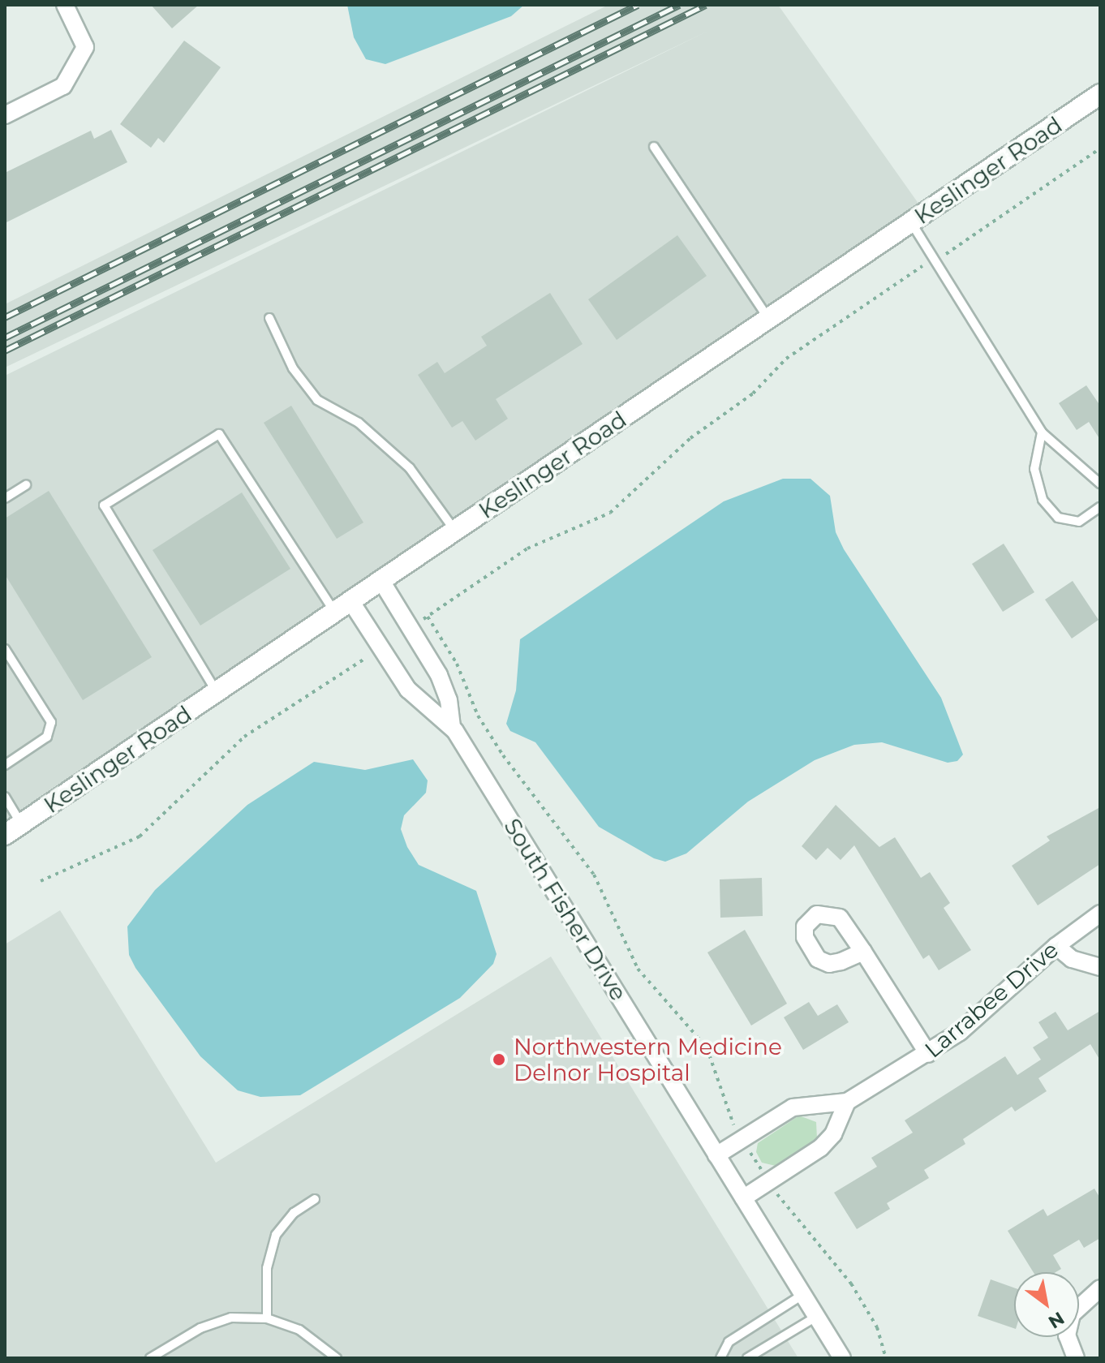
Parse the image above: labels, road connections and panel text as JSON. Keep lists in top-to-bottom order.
{
  "streets": {
    "main road": ["Keslinger Road"],
    "street": ["South Fisher Drive", "Larrabee Drive"]
  },
  "crossings": [
    ["Keslinger Road", "South Fisher Drive"],
    ["South Fisher Drive", "Larrabee Drive"]
  ],
  "places": ["Northwestern Medicine Delnor Hospital"],
  "north": "bottom right"
}
